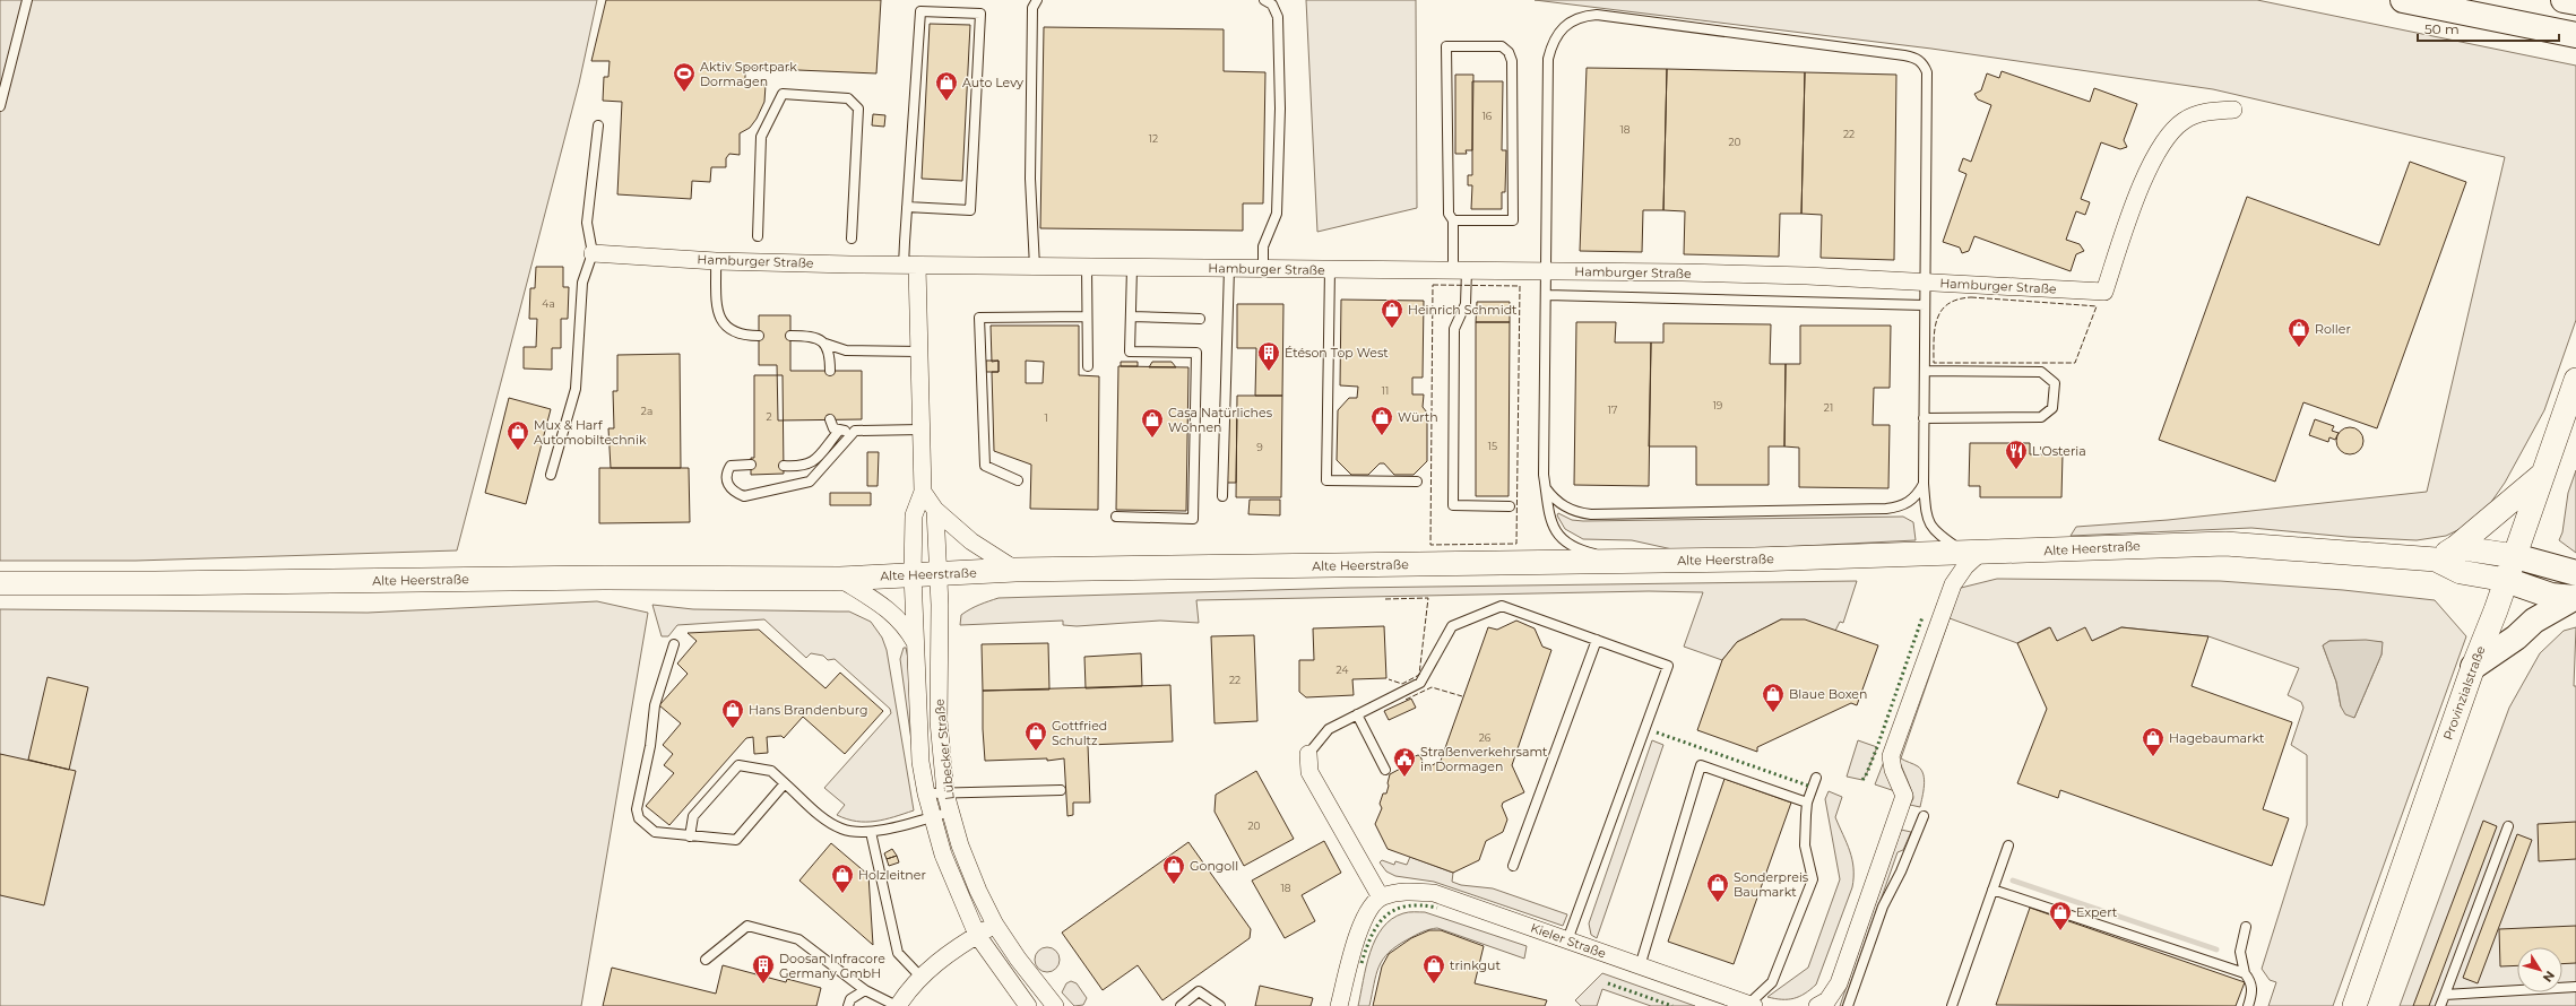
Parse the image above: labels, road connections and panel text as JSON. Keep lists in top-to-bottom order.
{
  "streets": {
    "street": [
      "Hamburger Straße",
      "Alte Heerstraße",
      "Provinzialstraße",
      "Lübecker Straße",
      "Kieler Straße"
    ]
  },
  "crossings": [
    ["Alte Heerstraße", "Provinzialstraße"],
    ["Alte Heerstraße", "Lübecker Straße"]
  ],
  "places": {
    "sports": ["Aktiv Sportpark Dormagen"],
    "shop": [
      "Auto Levy",
      "Heinrich Schmidt",
      "Roller",
      "Würth",
      "Casa Natürliches Wohnen",
      "Mux & Harf Automobiltechnik",
      "Blaue Boxen",
      "Hans Brandenburg",
      "Gottfried Schultz",
      "Hagebaumarkt",
      "Gongoll",
      "Holzleitner",
      "Sonderpreis Baumarkt",
      "Expert",
      "trinkgut"
    ],
    "building": ["Étéson Top West", "Doosan Infracore Germany GmbH"],
    "restaurant": ["L'Osteria"],
    "public building": ["Straßenverkehrsamt in Dormagen"]
  },
  "house_numbers": [
    "16",
    "18",
    "22",
    "12",
    "20",
    "4a",
    "11",
    "19",
    "21",
    "17",
    "2a",
    "2",
    "1",
    "15",
    "9",
    "24",
    "22",
    "26",
    "20",
    "18"
  ],
  "scale_bar": "50 m",
  "north": "bottom right"
}
